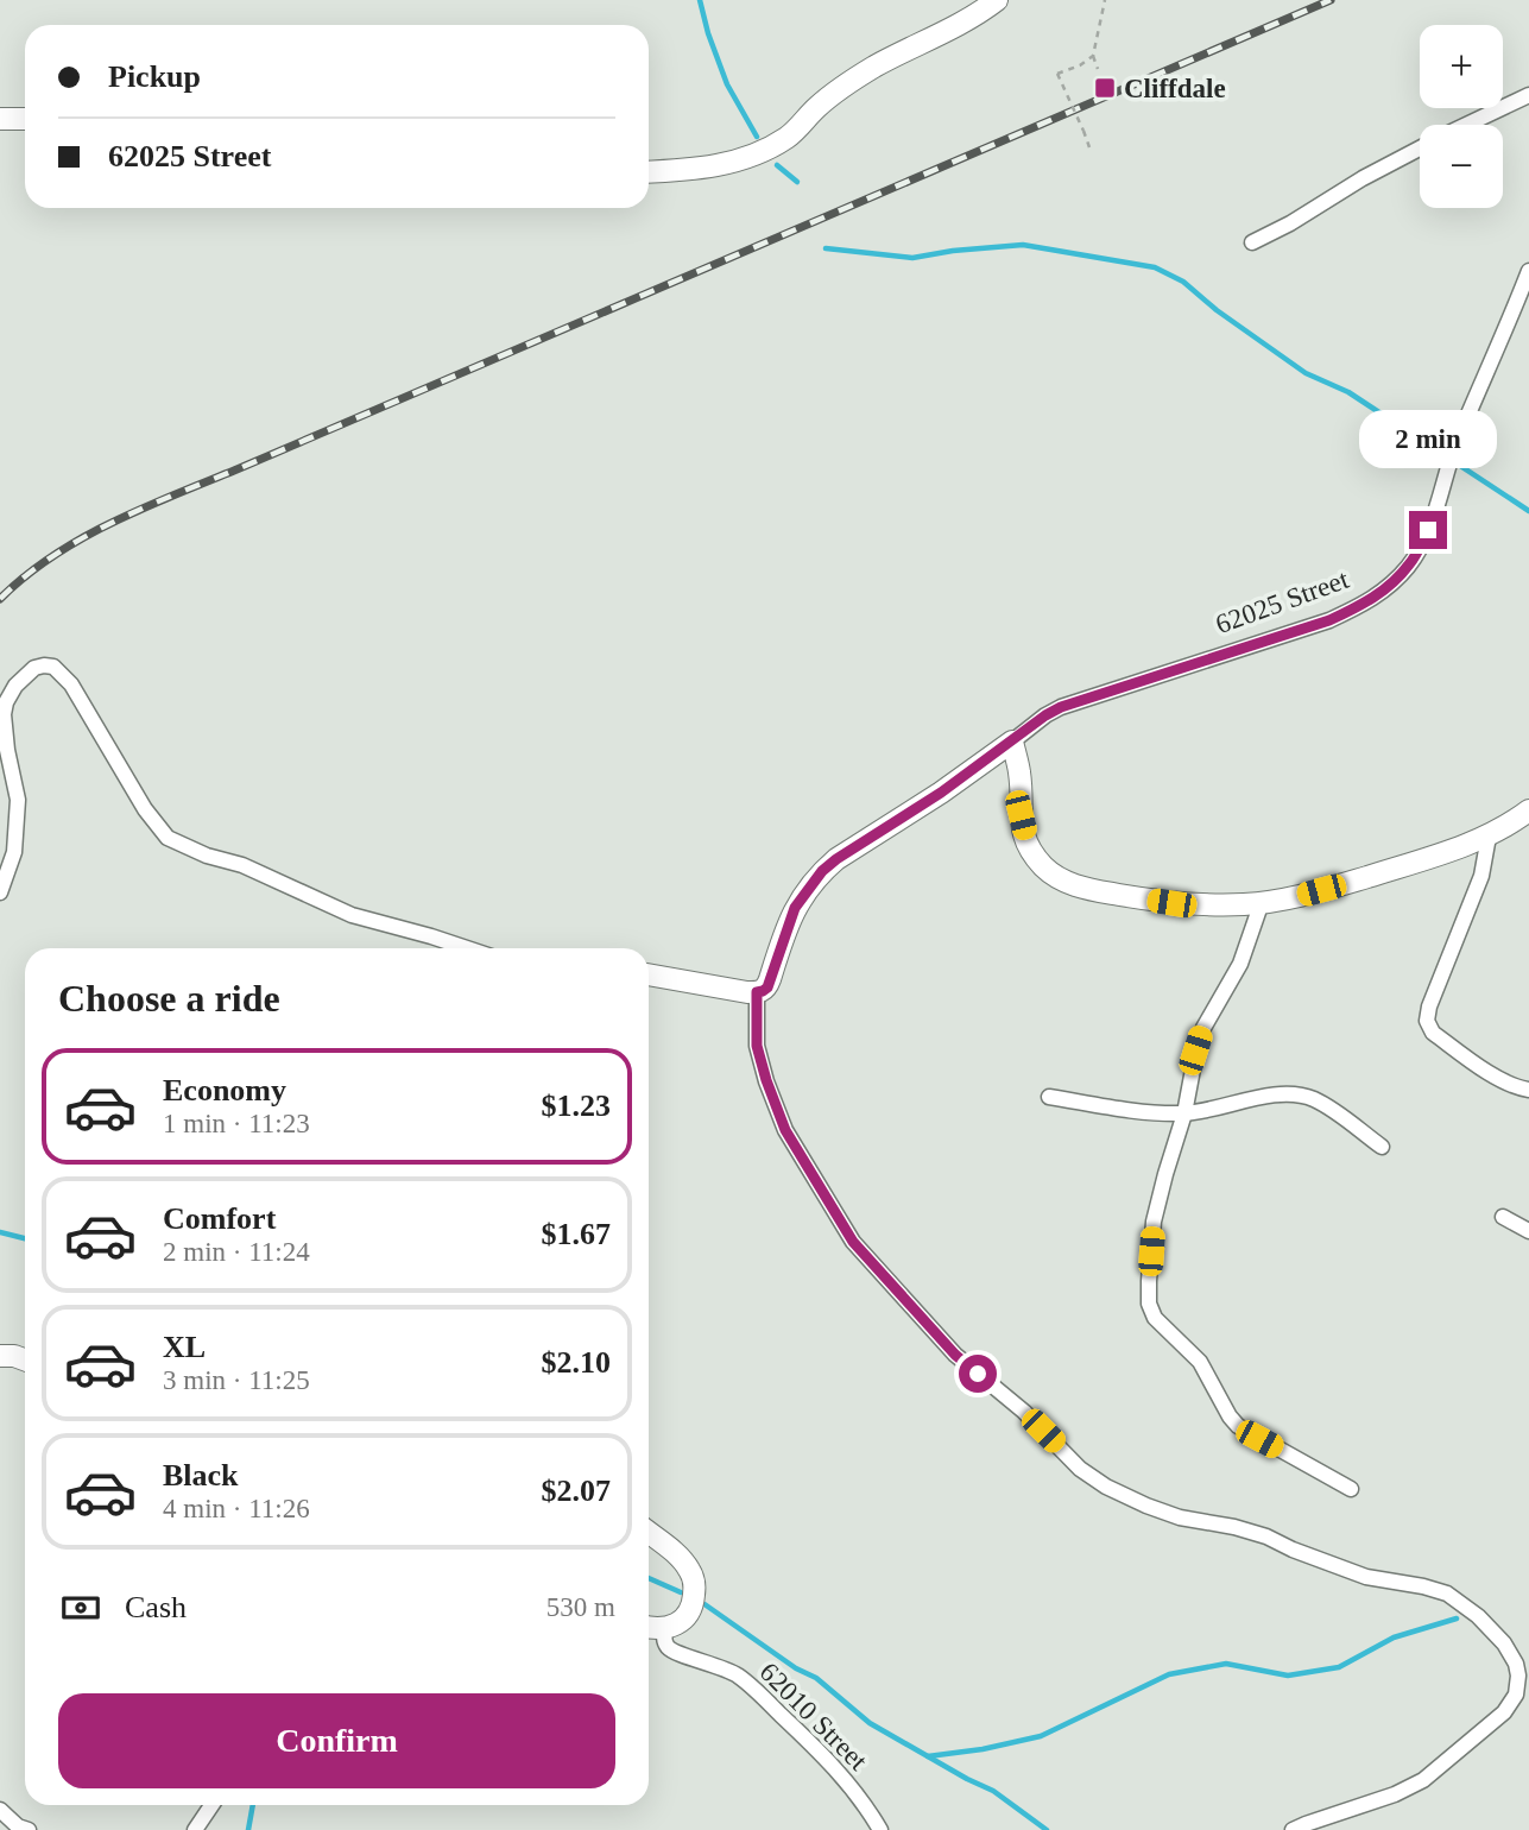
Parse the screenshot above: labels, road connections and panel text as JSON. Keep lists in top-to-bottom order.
{
  "streets": {
    "street": ["62025 Street", "62010 Street"]
  },
  "places": {
    "transit": ["Cliffdale"]
  },
  "page": {
    "map_buttons": ["+", "−"],
    "banner": ["Pickup", "62025 Street"],
    "bubble": "2 min",
    "heading": "Choose a ride",
    "list": [
      {
        "name": "Economy",
        "note": "1 min · 11:23",
        "value": "$1.23"
      },
      {
        "name": "Comfort",
        "note": "2 min · 11:24",
        "value": "$1.67"
      },
      {
        "name": "XL",
        "note": "3 min · 11:25",
        "value": "$2.10"
      },
      {
        "name": "Black",
        "note": "4 min · 11:26",
        "value": "$2.07"
      }
    ],
    "pay": ["Cash", "530 m"],
    "buttons": "Confirm"
  }
}
